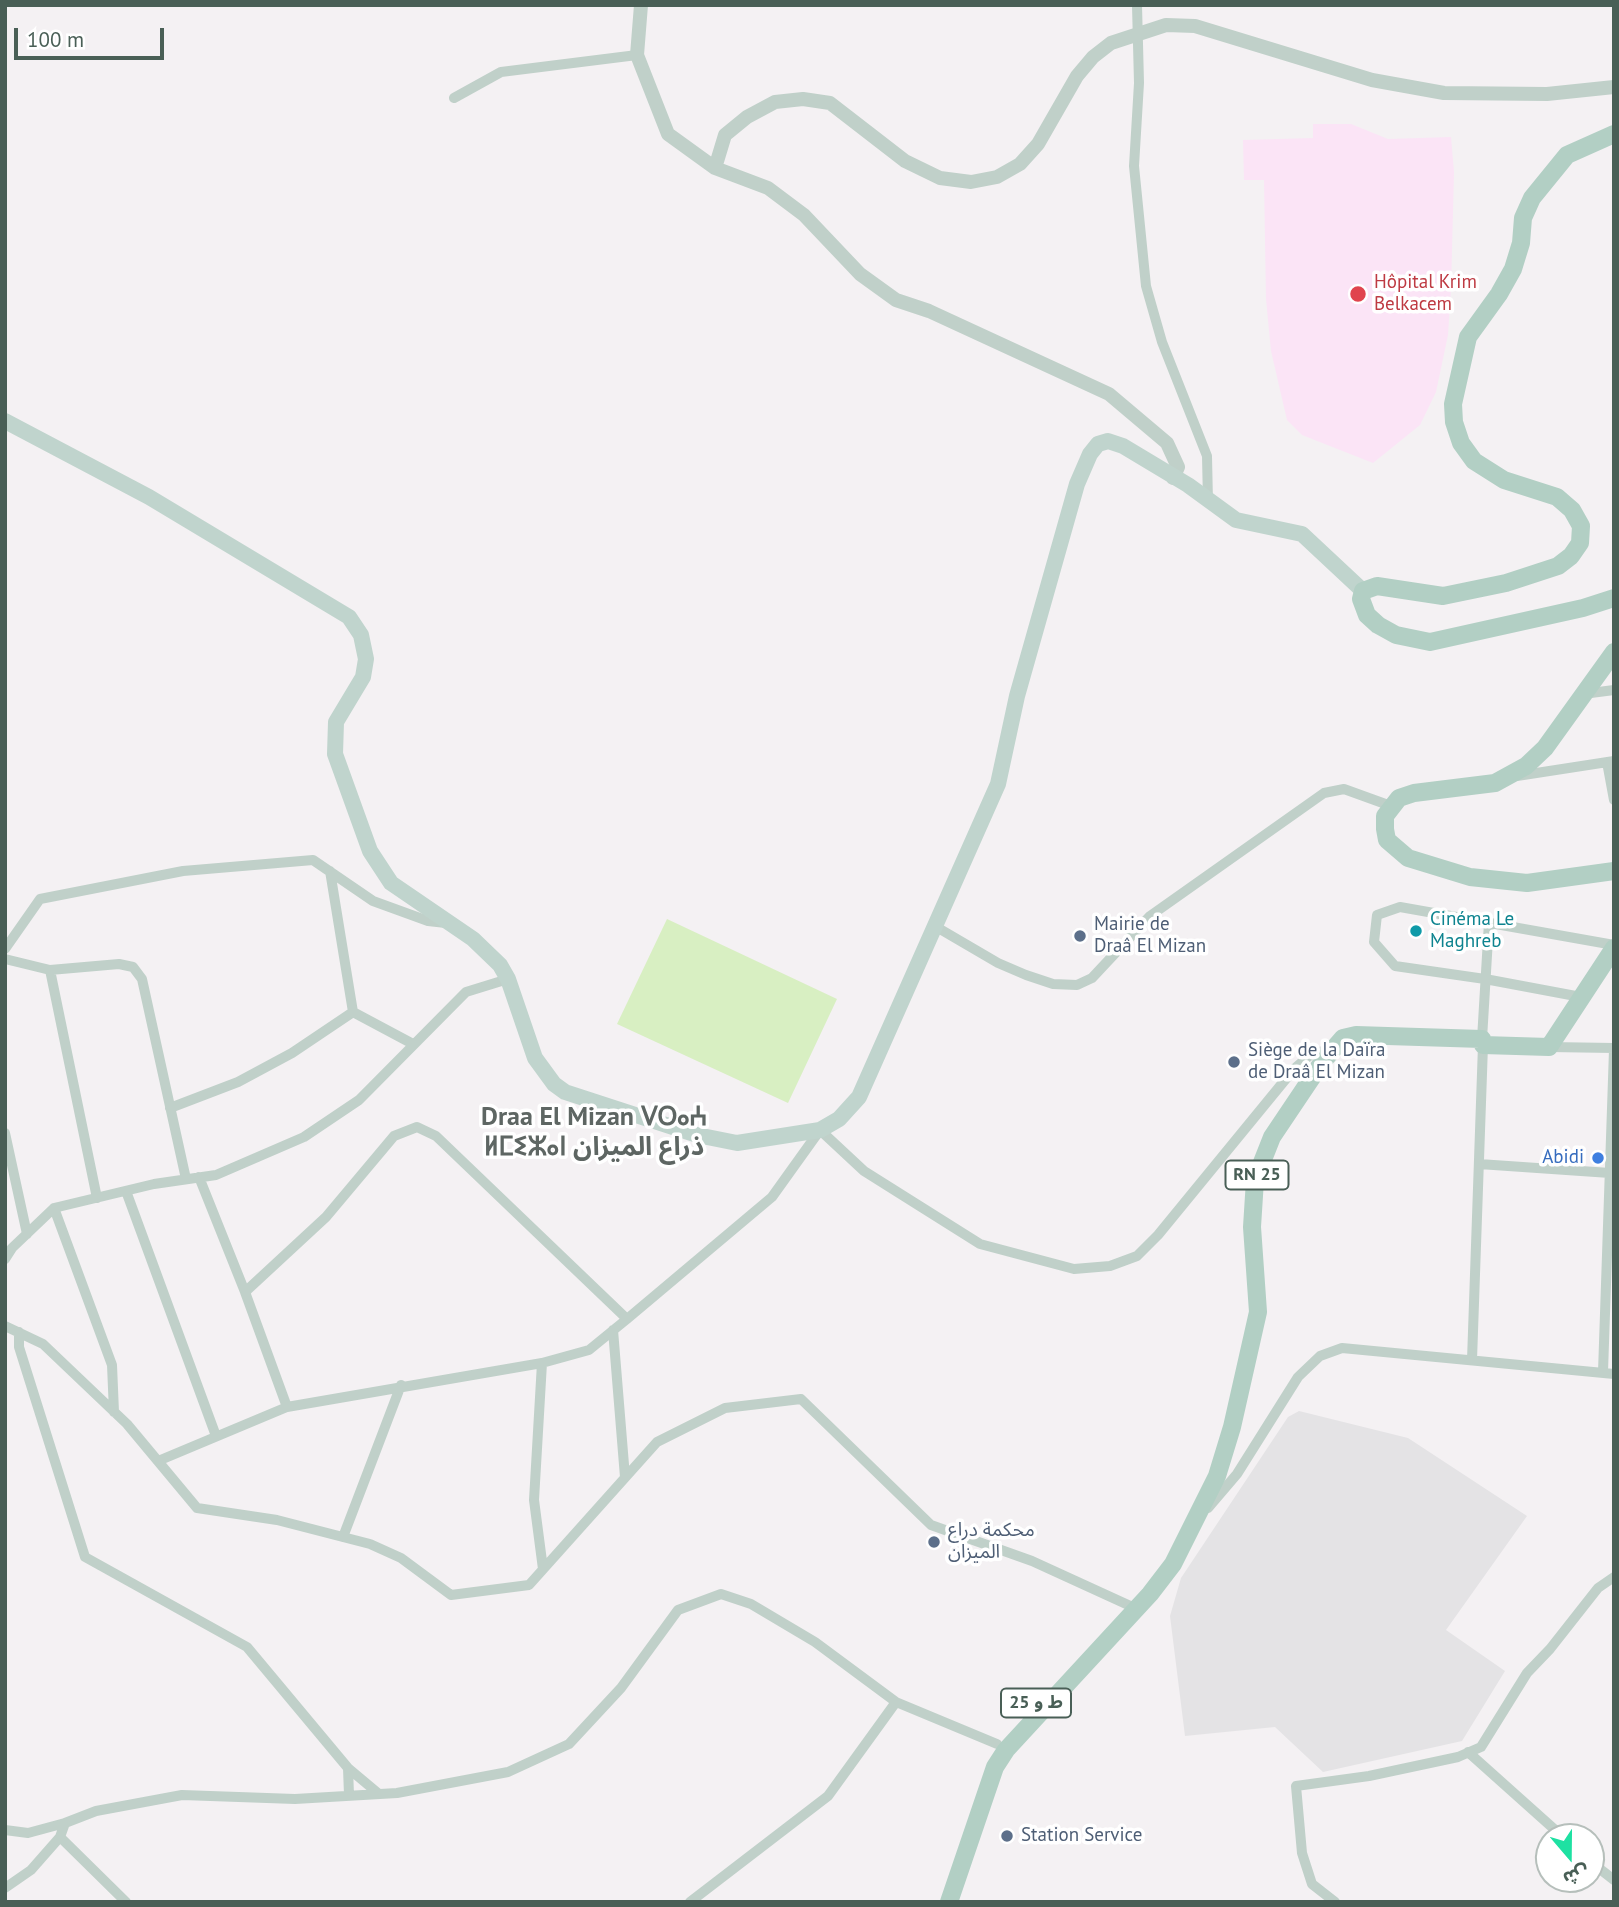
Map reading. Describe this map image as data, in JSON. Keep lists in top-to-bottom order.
{
  "streets": {
    "main road": ["RN 25", "ط و 25"]
  },
  "crossings": [
    ["RN 25", "ط و 25"]
  ],
  "districts": ["Draa El Mizan ⴸⵔⴰⵄ ⵍⵎⵉⵣⴰⵏ ذراع الميزان"],
  "places": [
    "Hôpital Krim Belkacem",
    "Cinéma Le Maghreb",
    "Mairie de Draâ El Mizan",
    "Siège de la Daïra de Draâ El Mizan",
    "Abidi",
    "محكمة دراع الميزان",
    "Station Service"
  ],
  "scale_bar": "100 m",
  "north": "bottom"
}
